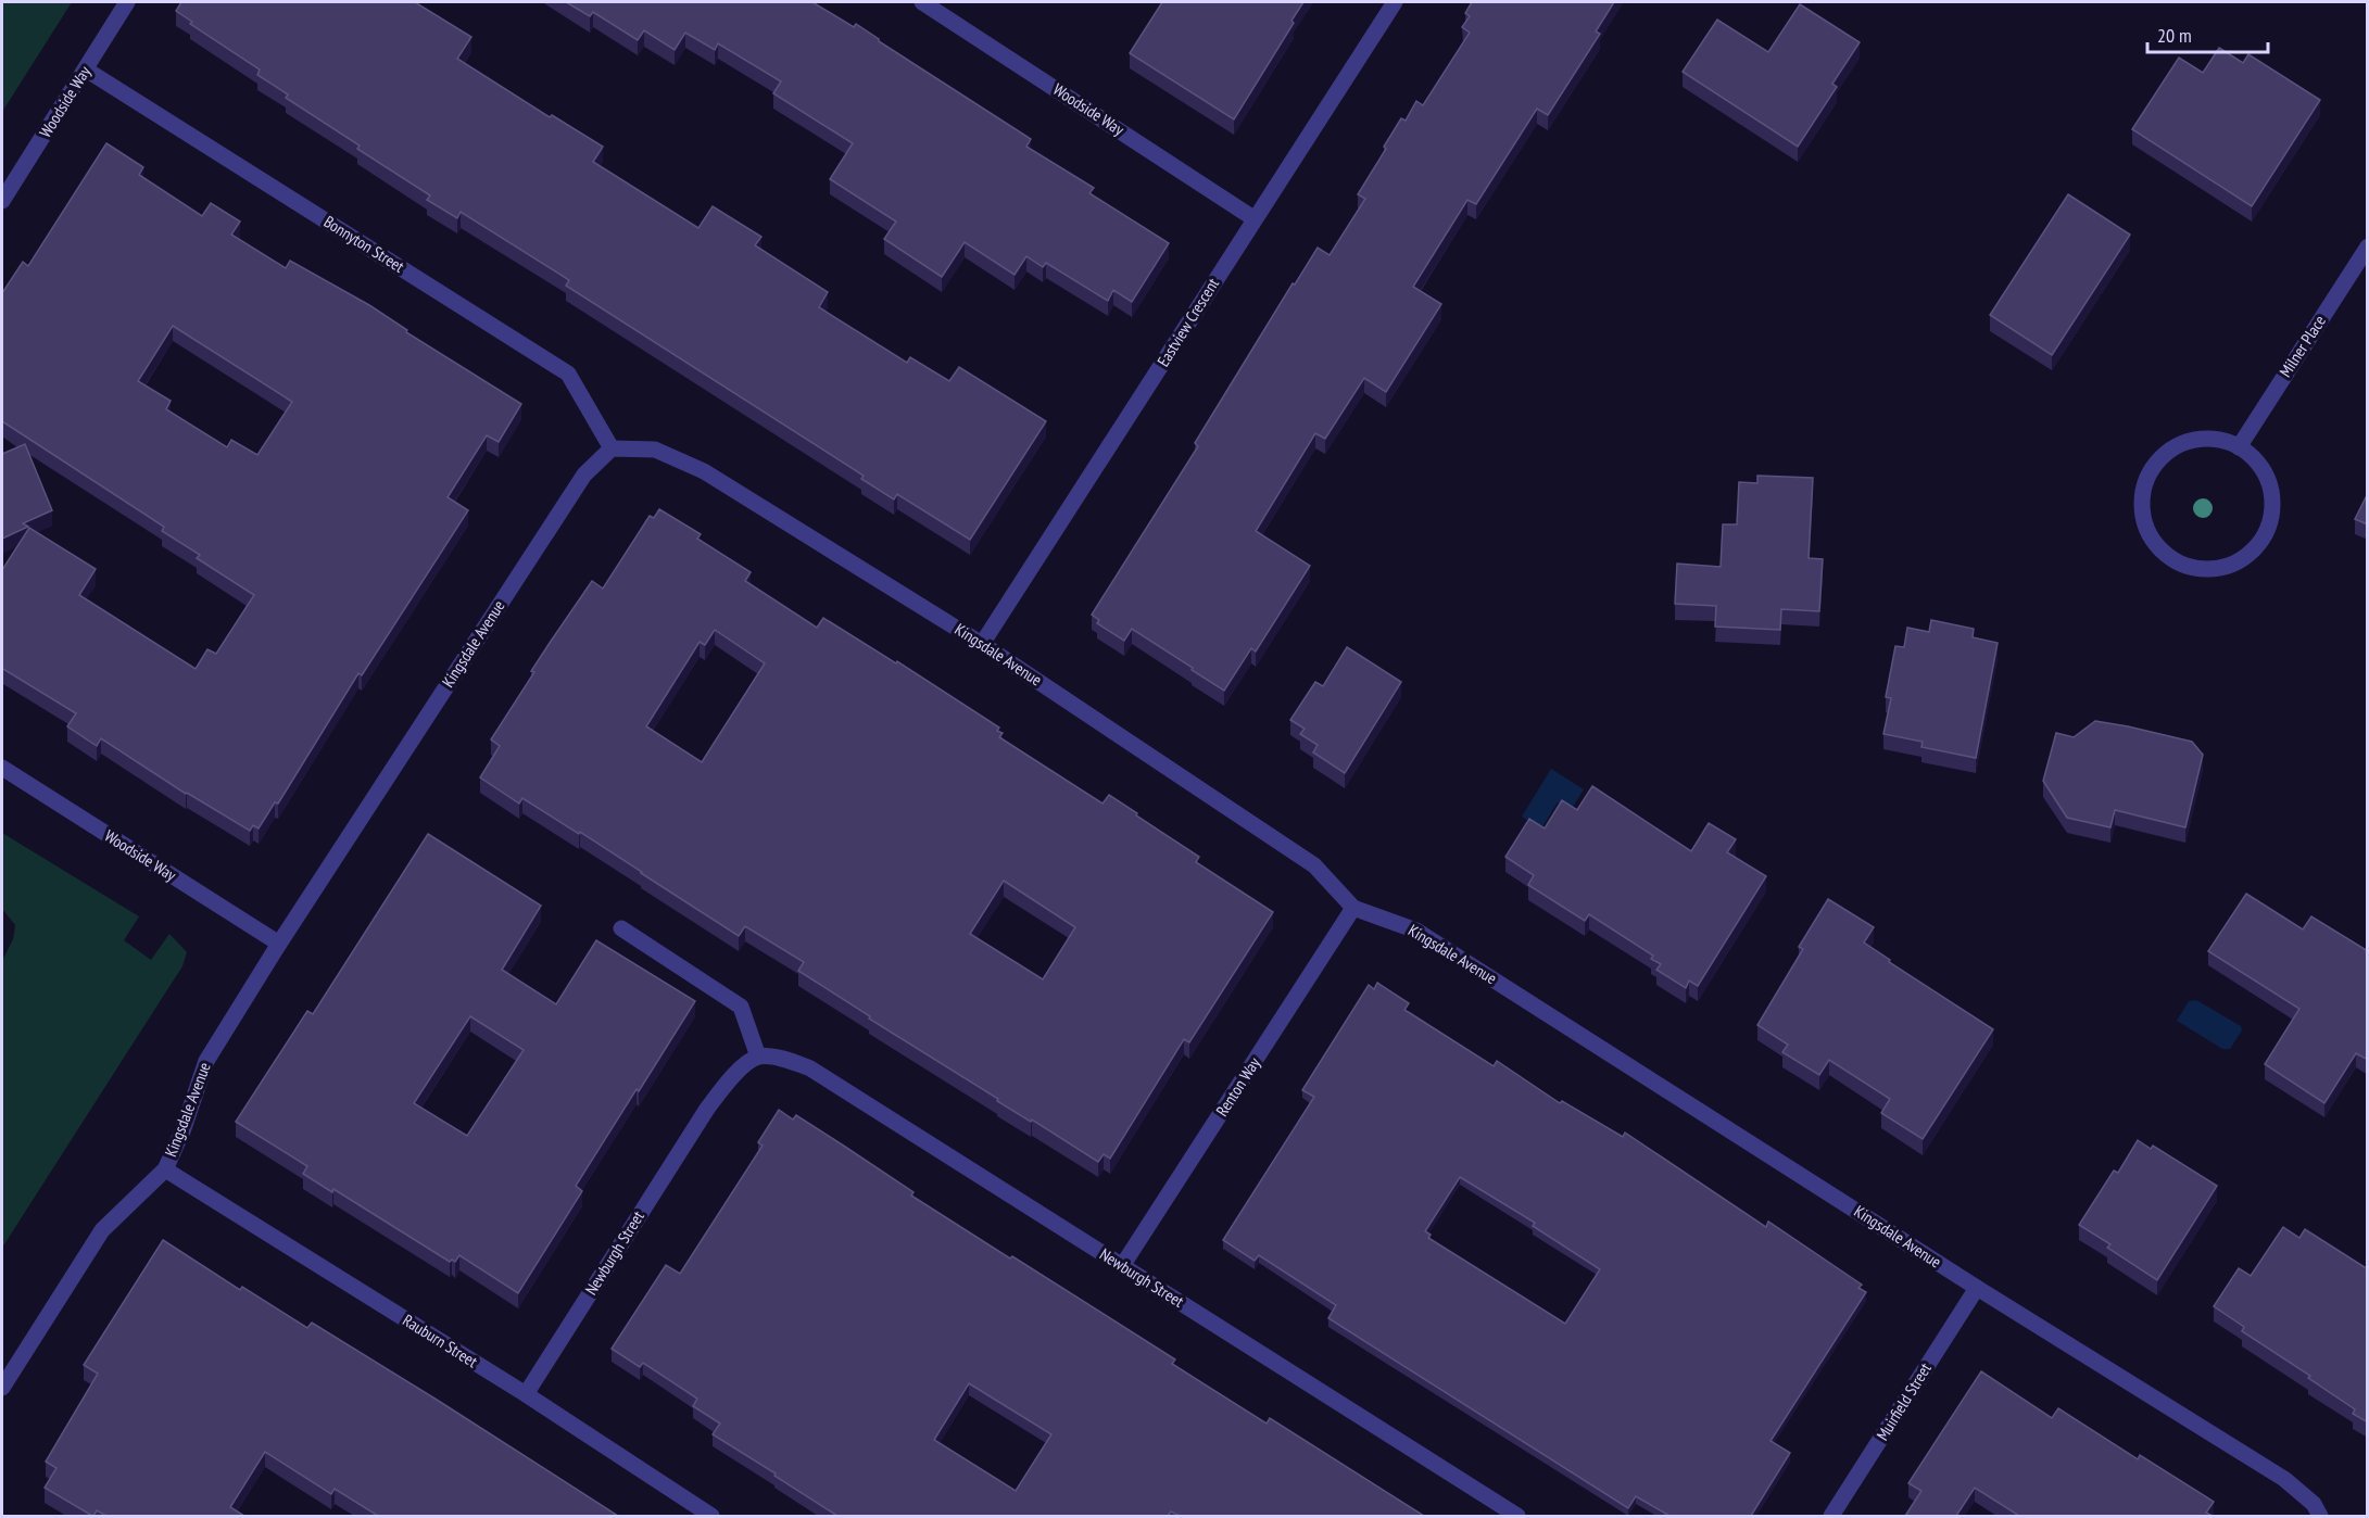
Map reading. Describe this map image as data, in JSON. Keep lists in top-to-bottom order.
{
  "streets": {
    "street": [
      "Woodside Way",
      "Bonnyton Street",
      "Eastview Crescent",
      "Milner Place",
      "Kingsdale Avenue",
      "Renton Way",
      "Newburgh Street",
      "Rauburn Street",
      "Muirfield Street"
    ]
  },
  "crossings": [
    ["Woodside Way", "Bonnyton Street"],
    ["Woodside Way", "Eastview Crescent"],
    ["Woodside Way", "Kingsdale Avenue"],
    ["Bonnyton Street", "Kingsdale Avenue"],
    ["Eastview Crescent", "Kingsdale Avenue"],
    ["Kingsdale Avenue", "Renton Way"],
    ["Kingsdale Avenue", "Rauburn Street"],
    ["Kingsdale Avenue", "Muirfield Street"],
    ["Renton Way", "Newburgh Street"],
    ["Newburgh Street", "Rauburn Street"]
  ],
  "scale_bar": "20 m"
}
